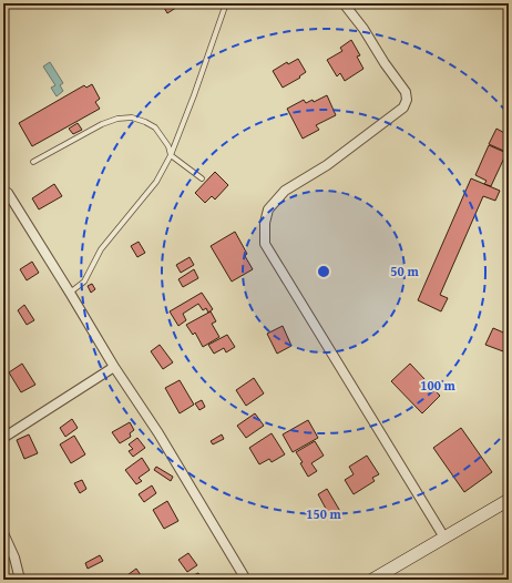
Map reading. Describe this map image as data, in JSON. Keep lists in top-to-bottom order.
{
  "rings": ["50 m", "100 m", "150 m"]
}
